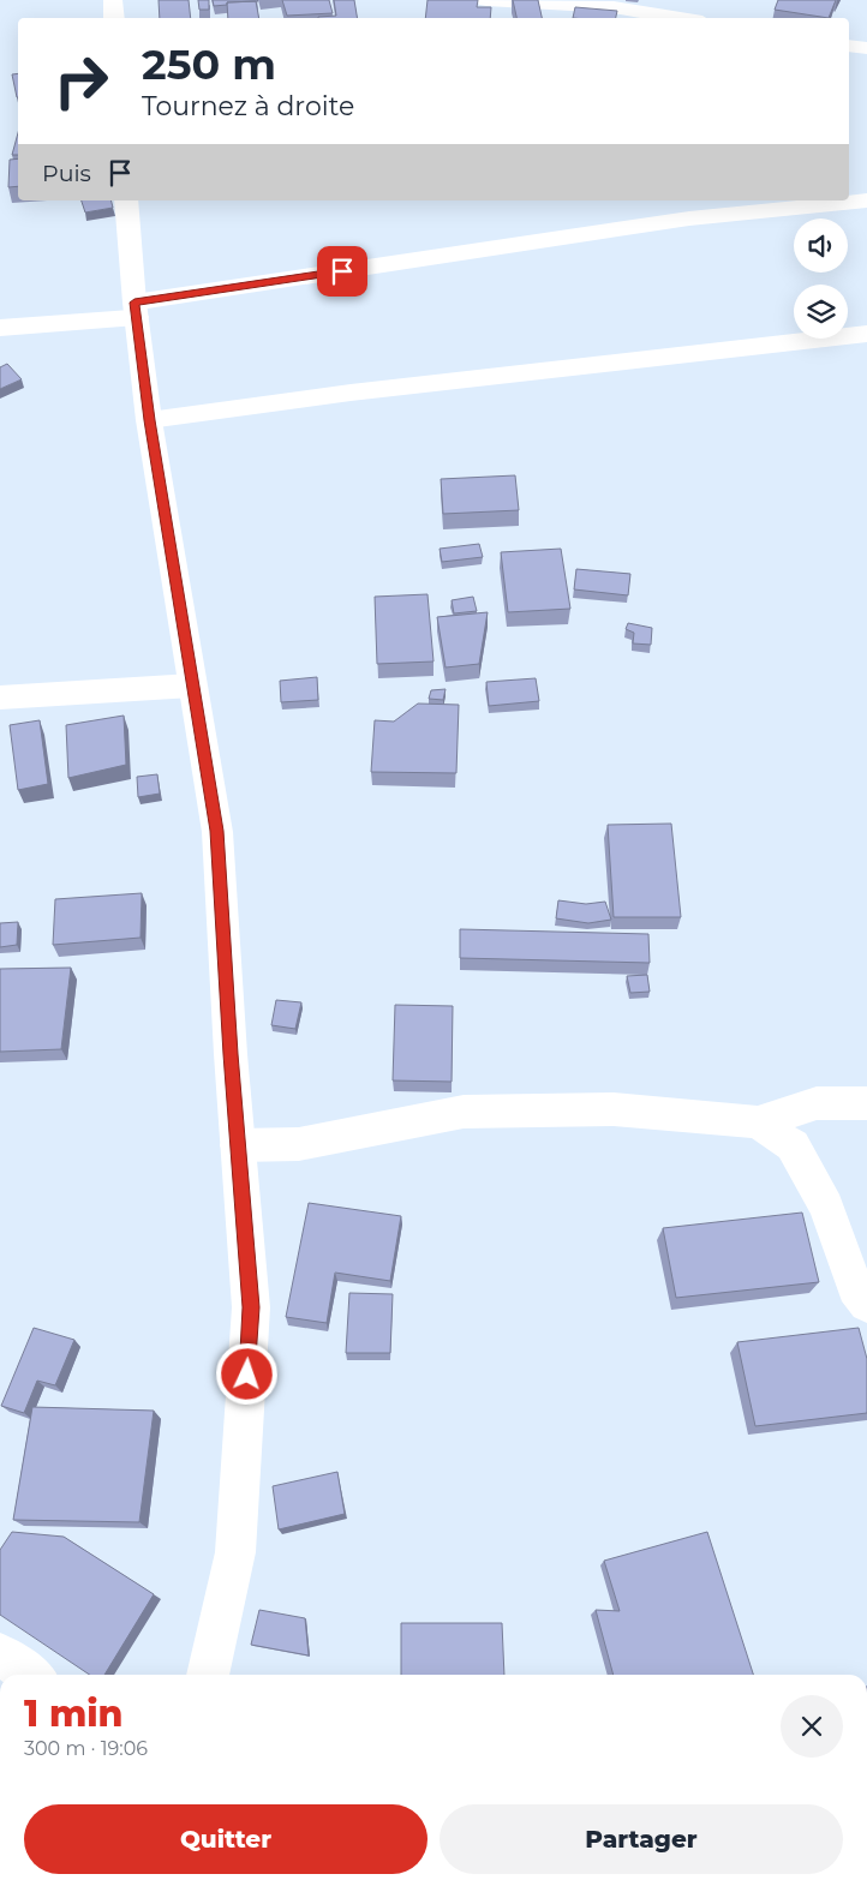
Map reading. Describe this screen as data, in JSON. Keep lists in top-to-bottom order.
{
  "page": {
    "turn": ["250 m", "Tournez à droite"],
    "then": "Puis",
    "heading": ["1 min", "300 m · 19:06"],
    "buttons": ["Quitter", "Partager"]
  }
}
